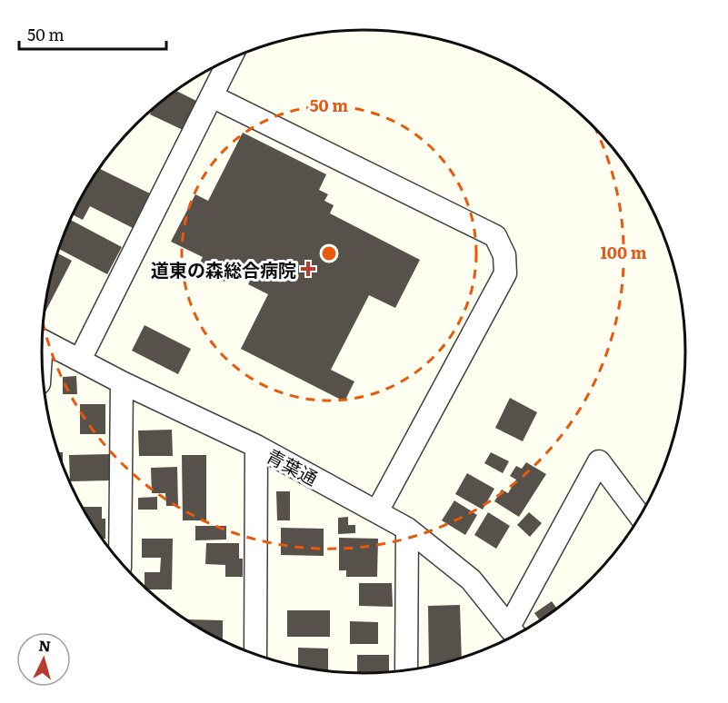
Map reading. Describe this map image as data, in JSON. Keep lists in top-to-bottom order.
{
  "streets": {
    "street": ["青葉通"]
  },
  "places": {
    "health": ["道東の森総合病院"]
  },
  "scale_bar": "50 m",
  "north": "top",
  "rings": ["50 m", "100 m"]
}
